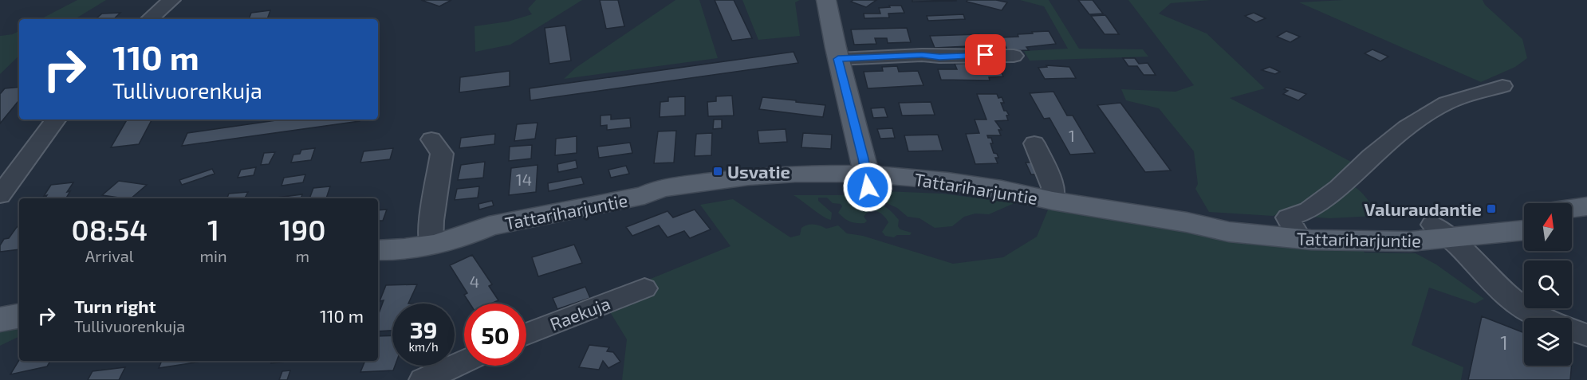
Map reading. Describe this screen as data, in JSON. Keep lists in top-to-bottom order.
{
  "streets": {
    "main road": ["Tattariharjuntie"],
    "street": ["Raekuja"]
  },
  "places": {
    "transit": ["Usvatie", "Valuraudantie"]
  },
  "house_numbers": [
    "1",
    "14",
    "4",
    "1"
  ],
  "north": "top",
  "page": {
    "turn": ["110 m", "Tullivuorenkuja"],
    "eta": [
      "08:54",
      "Arrival",
      "1",
      "min",
      "190",
      "m"
    ],
    "list": [
      {
        "name": "Turn right",
        "note": "Tullivuorenkuja",
        "value": "110 m"
      }
    ],
    "speed": "39 km/h",
    "limit": "50"
  }
}
